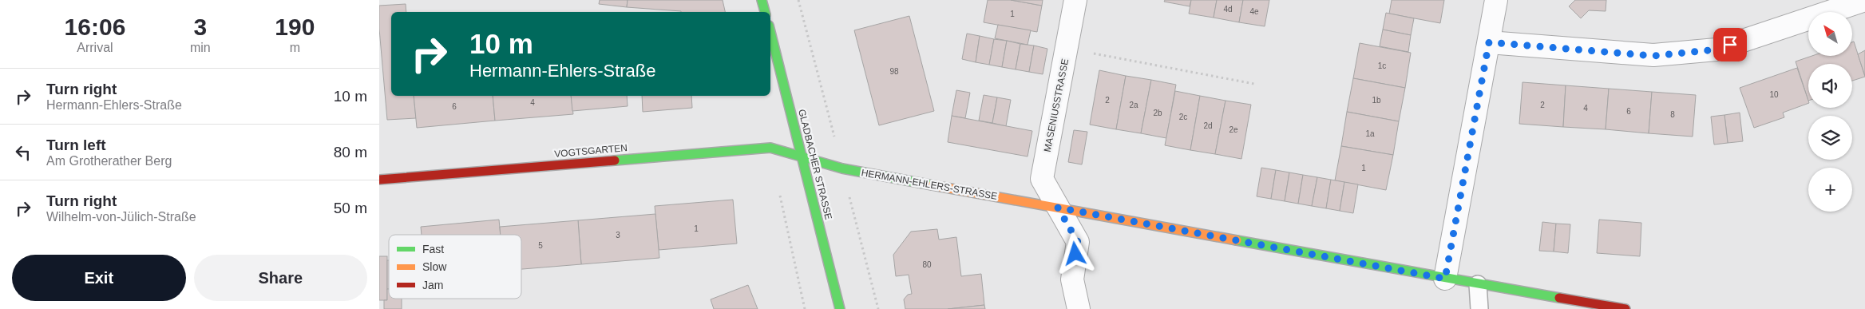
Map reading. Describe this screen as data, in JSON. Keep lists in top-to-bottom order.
{
  "streets": {
    "street": [
      "MASENIUSSTRASSE",
      "VOGTSGARTEN",
      "GLADBACHER STRASSE",
      "HERMANN-EHLERS-STRASSE"
    ]
  },
  "crossings": [
    ["MASENIUSSTRASSE", "HERMANN-EHLERS-STRASSE"],
    ["VOGTSGARTEN", "GLADBACHER STRASSE"],
    ["VOGTSGARTEN", "HERMANN-EHLERS-STRASSE"],
    ["GLADBACHER STRASSE", "HERMANN-EHLERS-STRASSE"]
  ],
  "house_numbers": [
    "4d",
    "4e",
    "1",
    "1c",
    "98",
    "10",
    "2",
    "1b",
    "4",
    "2a",
    "2",
    "6",
    "4",
    "6",
    "2b",
    "8",
    "2c",
    "2d",
    "2e",
    "1a",
    "1",
    "1",
    "3",
    "5",
    "80"
  ],
  "legend": ["Fast", "Slow", "Jam"],
  "north": "top left",
  "page": {
    "eta": [
      "16:06",
      "Arrival",
      "3",
      "min",
      "190",
      "m"
    ],
    "map_buttons": "+",
    "turn": ["10 m", "Hermann-Ehlers-Straße"],
    "list": [
      {
        "name": "Turn right",
        "note": "Hermann-Ehlers-Straße",
        "value": "10 m"
      },
      {
        "name": "Turn left",
        "note": "Am Grotherather Berg",
        "value": "80 m"
      },
      {
        "name": "Turn right",
        "note": "Wilhelm-von-Jülich-Straße",
        "value": "50 m"
      }
    ],
    "buttons": ["Exit", "Share"]
  }
}
